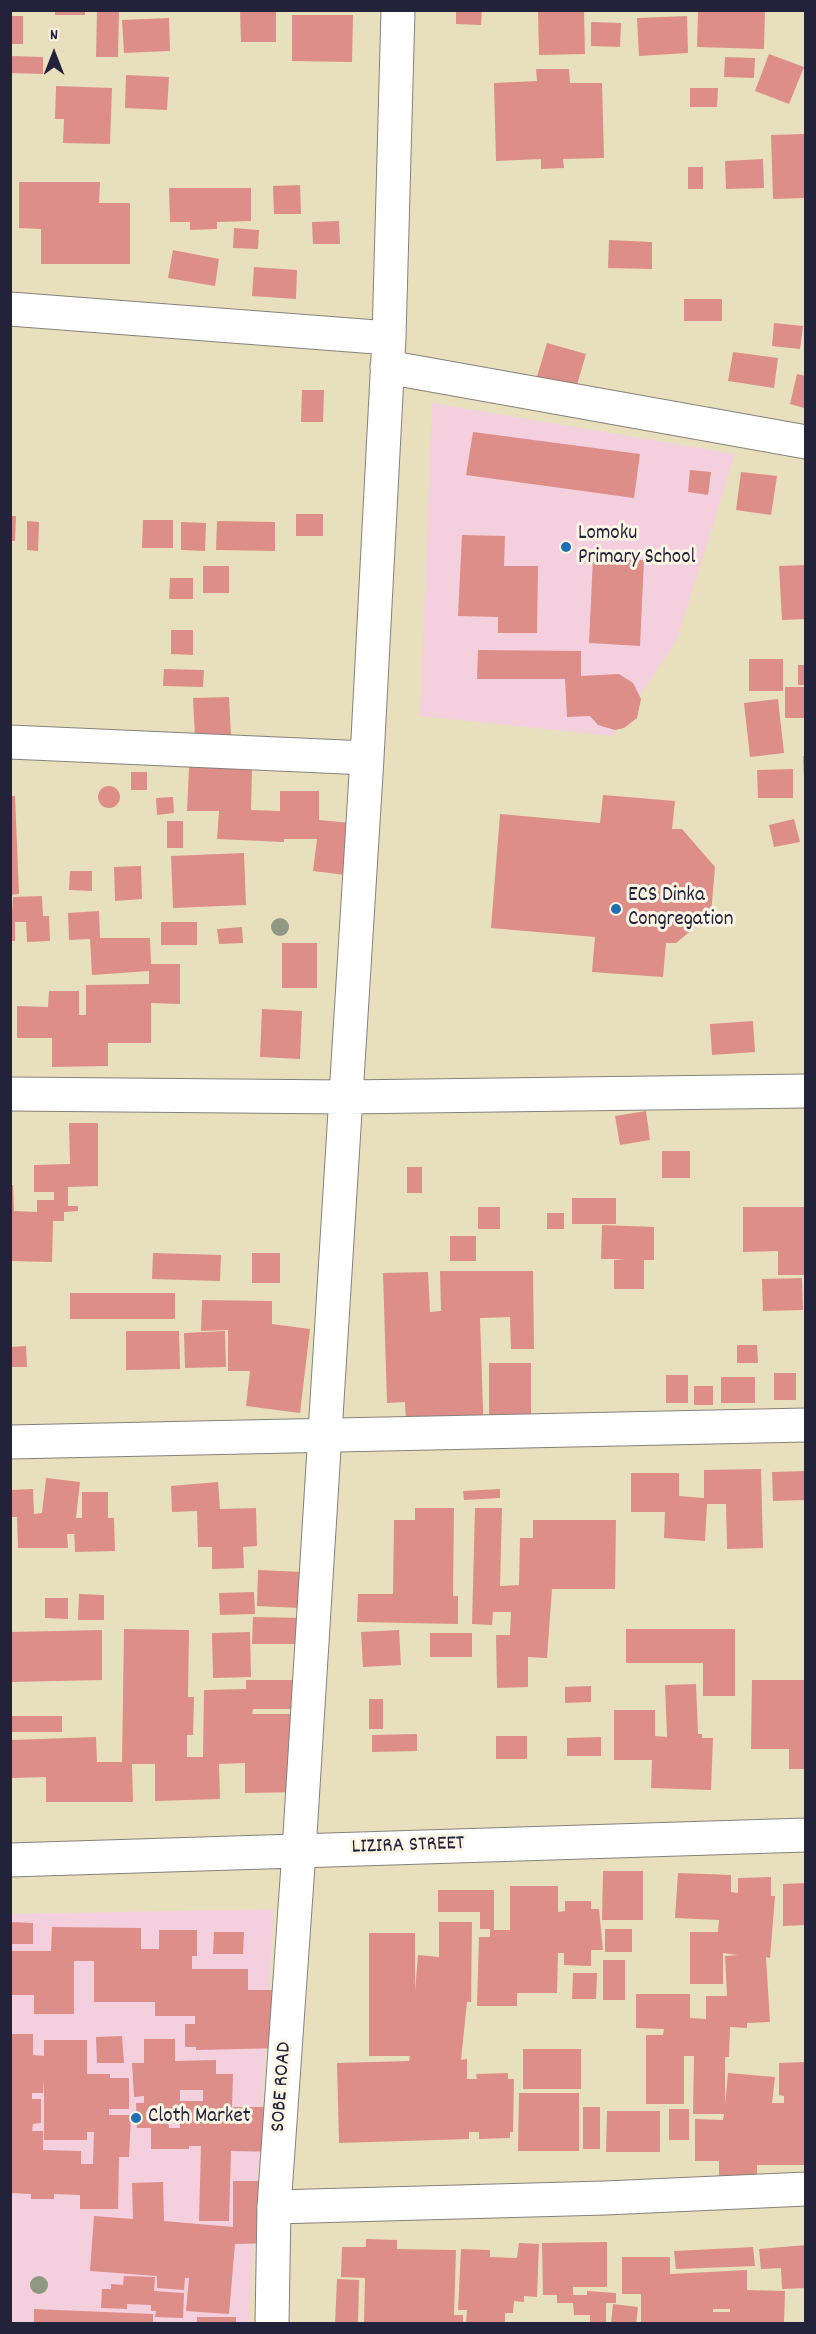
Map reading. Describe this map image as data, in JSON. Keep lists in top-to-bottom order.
{
  "streets": {
    "street": ["LIZIRA STREET", "SOBE ROAD"]
  },
  "crossings": [
    ["LIZIRA STREET", "SOBE ROAD"]
  ],
  "places": ["Lomoku Primary School", "ECS Dinka Congregation", "Cloth Market"],
  "north": "top"
}
